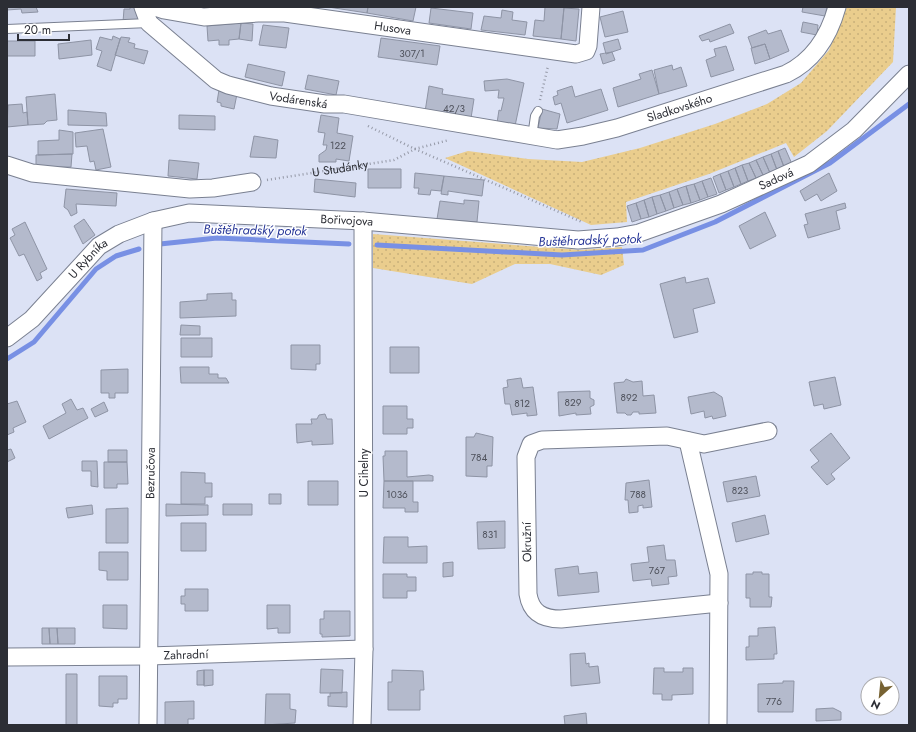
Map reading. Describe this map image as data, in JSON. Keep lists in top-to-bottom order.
{
  "streets": {
    "street": [
      "Husova",
      "Vodárenská",
      "Sladkovského",
      "Sadová",
      "Bořivojova",
      "U Rybníka",
      "Bezručova",
      "U Cihelny",
      "Okružní",
      "Zahradní"
    ],
    "path": ["U Studánky"]
  },
  "crossings": [
    ["Vodárenská", "Sladkovského"],
    ["Sadová", "Bořivojova"],
    ["Bořivojova", "U Rybníka"],
    ["Bořivojova", "U Cihelny"],
    ["U Rybníka", "Bezručova"],
    ["Bezručova", "Zahradní"],
    ["U Cihelny", "Zahradní"]
  ],
  "water": ["Buštěhradský potok"],
  "house_numbers": [
    "307/1",
    "42/3",
    "122",
    "892",
    "829",
    "812",
    "784",
    "823",
    "1036",
    "788",
    "831",
    "767",
    "776"
  ],
  "scale_bar": "20 m",
  "north": "bottom left"
}
